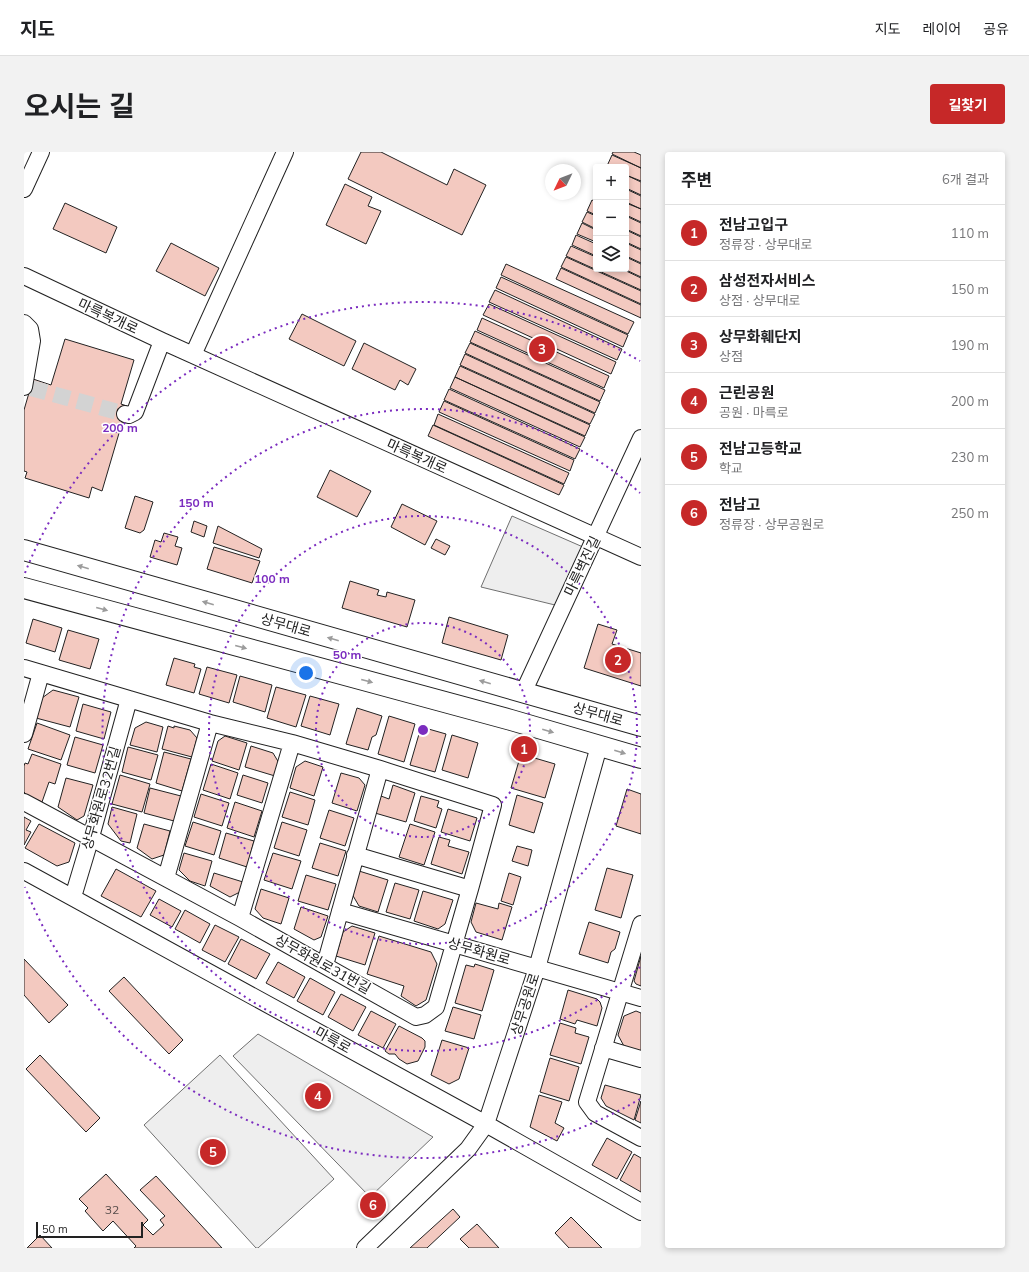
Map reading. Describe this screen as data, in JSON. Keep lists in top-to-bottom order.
{
  "streets": {
    "main road": ["상무대로", "상무공원로"],
    "street": [
      "마륵복개로",
      "마륵벽진길",
      "상무화원로32번길",
      "상무화원로",
      "상무화원로31번길",
      "마륵로"
    ]
  },
  "crossings": [
    ["마륵복개로", "마륵벽진길"],
    ["마륵벽진길", "상무대로"],
    ["상무대로", "상무공원로"],
    ["상무화원로32번길", "상무화원로31번길"],
    ["상무화원로32번길", "마륵로"],
    ["상무화원로", "상무화원로31번길"],
    ["상무화원로", "상무공원로"],
    ["상무공원로", "마륵로"]
  ],
  "house_numbers": ["32"],
  "scale_bar": "50 m",
  "north": "bottom left",
  "page": {
    "header": "지도",
    "nav": ["지도", "레이어", "공유"],
    "title": "오시는 길",
    "buttons": "길찾기",
    "heading": ["주변", "6개 결과"],
    "map_buttons": ["+", "−"],
    "list": [
      {
        "mark": "1",
        "name": "전남고입구",
        "note": "정류장 · 상무대로",
        "value": "110 m"
      },
      {
        "mark": "2",
        "name": "삼성전자서비스",
        "note": "상점 · 상무대로",
        "value": "150 m"
      },
      {
        "mark": "3",
        "name": "상무화훼단지",
        "note": "상점",
        "value": "190 m"
      },
      {
        "mark": "4",
        "name": "근린공원",
        "note": "공원 · 마륵로",
        "value": "200 m"
      },
      {
        "mark": "5",
        "name": "전남고등학교",
        "note": "학교",
        "value": "230 m"
      },
      {
        "mark": "6",
        "name": "전남고",
        "note": "정류장 · 상무공원로",
        "value": "250 m"
      }
    ],
    "pins": [
      "3",
      "2",
      "1",
      "4",
      "5",
      "6"
    ],
    "scale": "50 m"
  },
  "rings": [
    "200 m",
    "150 m",
    "100 m",
    "50 m"
  ]
}
